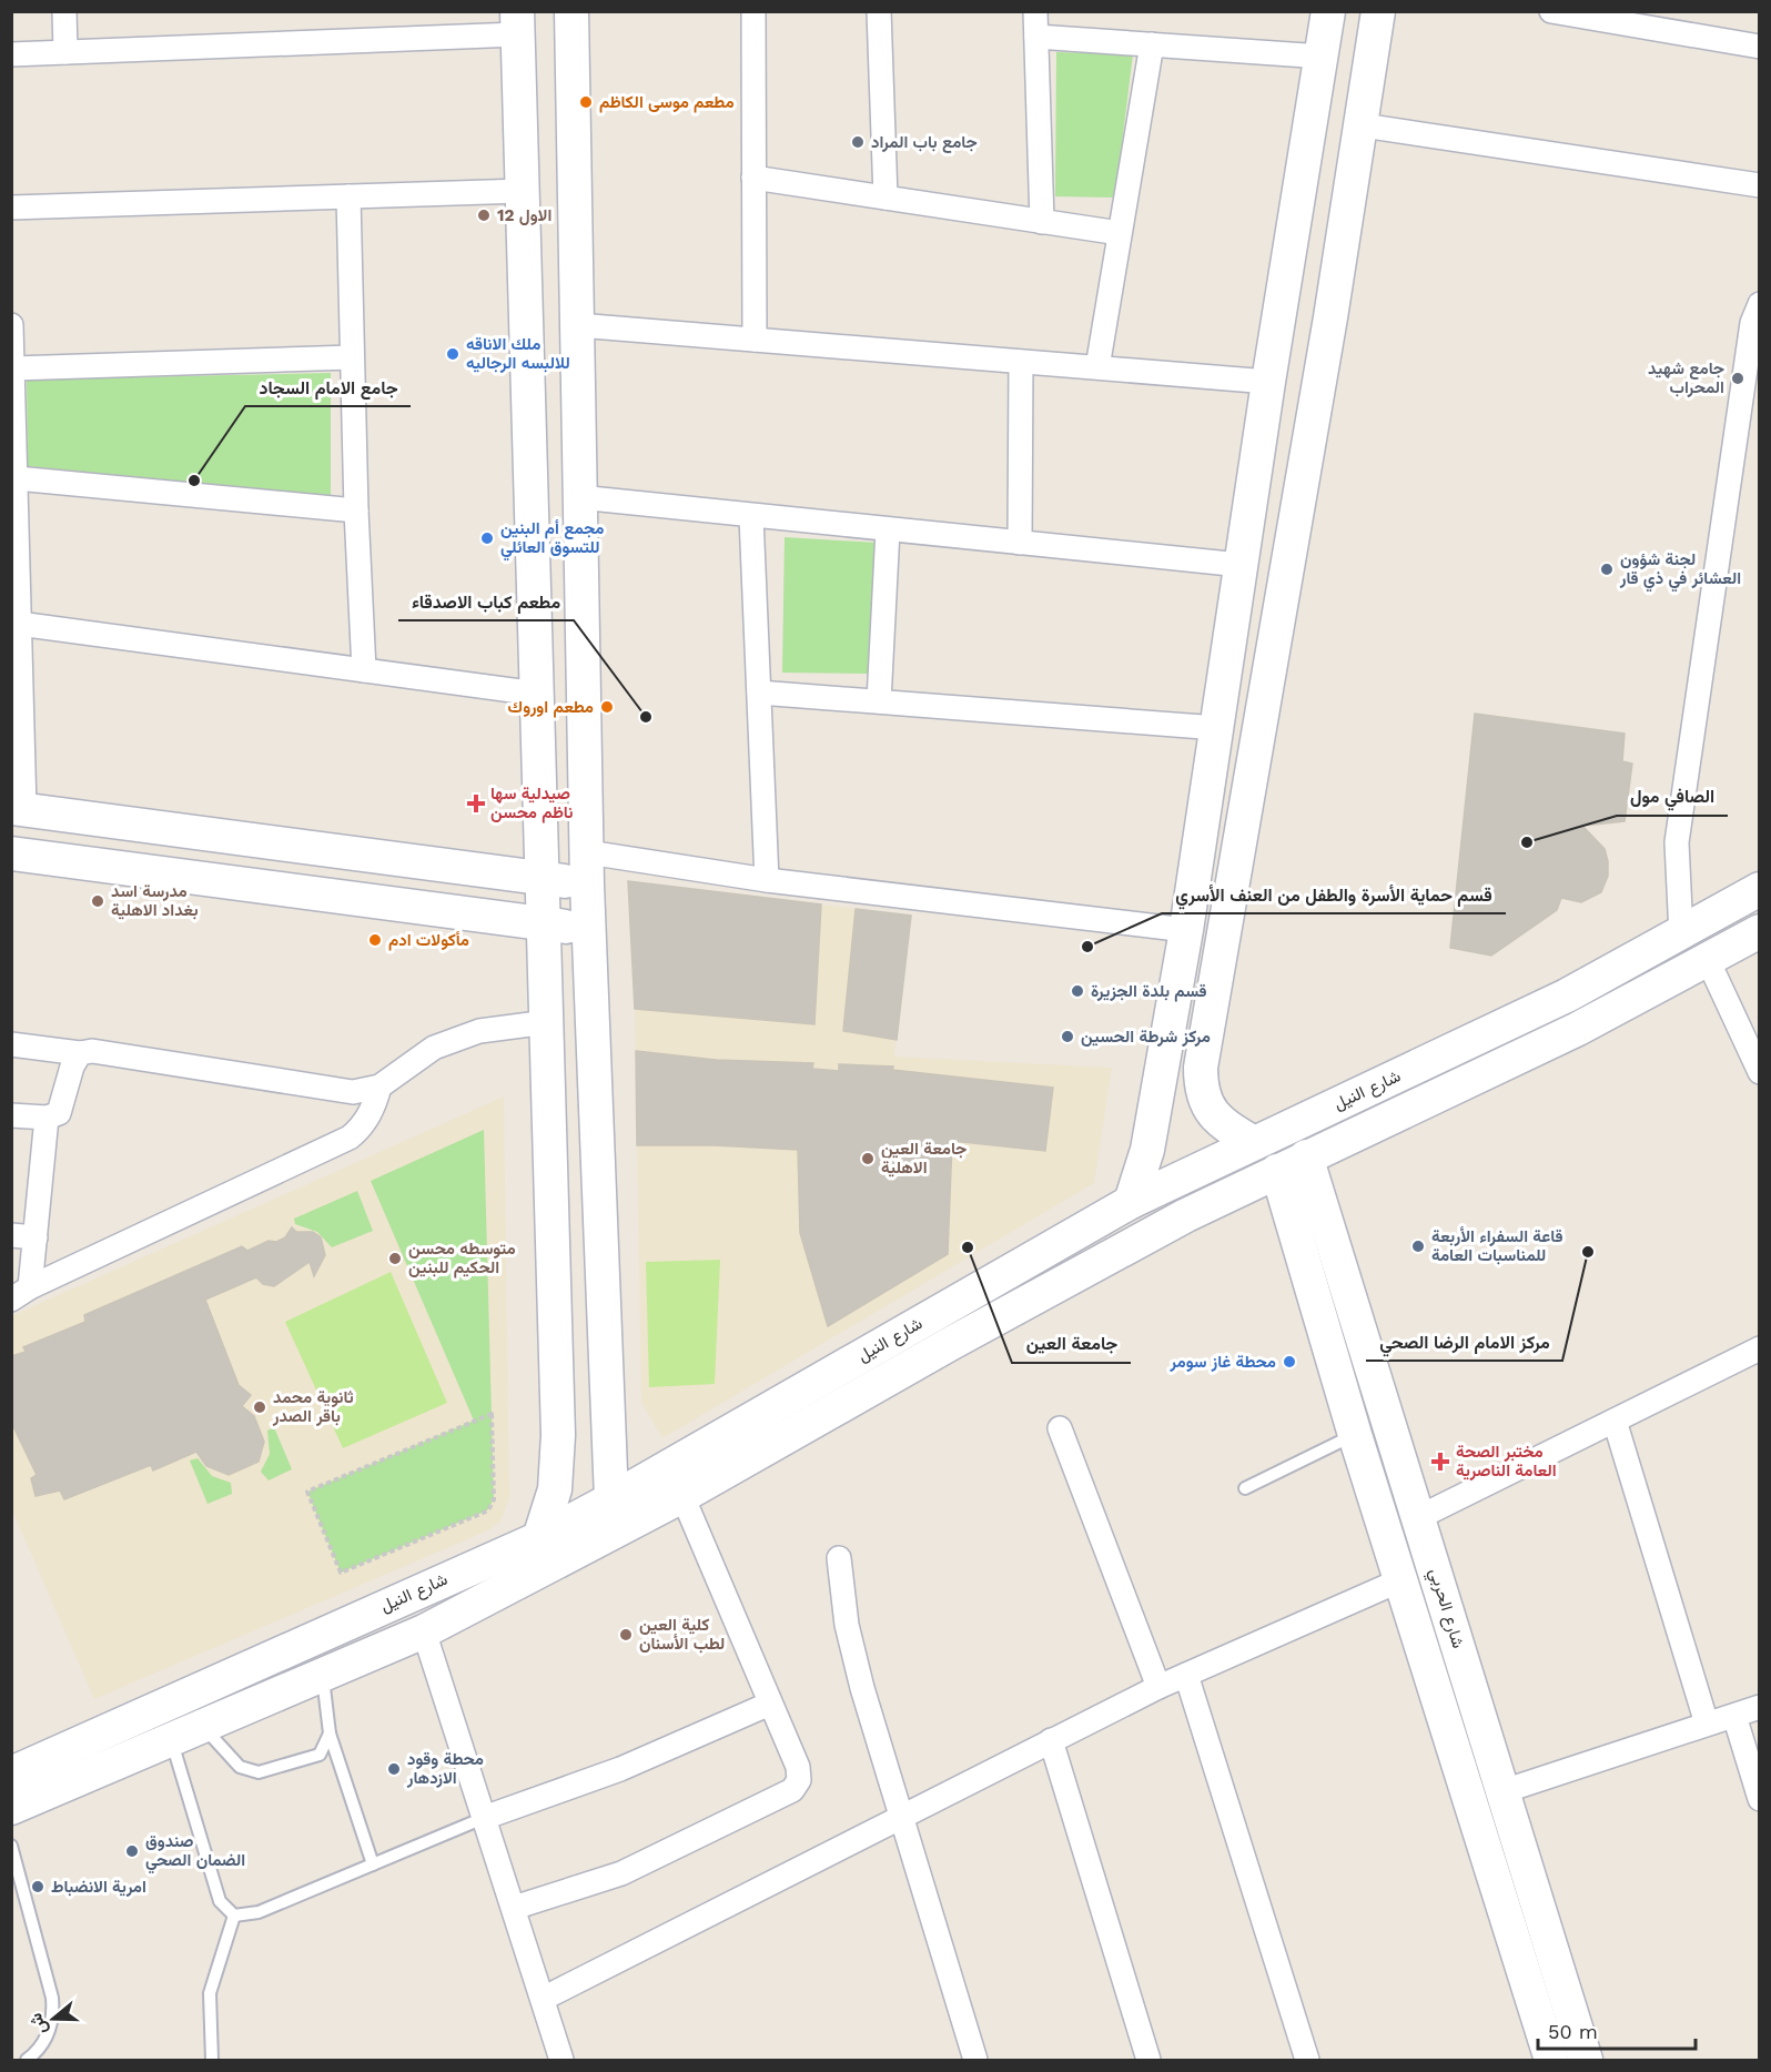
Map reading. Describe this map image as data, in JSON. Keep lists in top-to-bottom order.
{
  "streets": {
    "main road": ["شارع النيل", "شارع الحربي"]
  },
  "places": {
    "other": [
      "مطعم موسى الكاظم",
      "جامع باب المراد",
      "الاول 12",
      "ملك الاناقه للالبسه الرجاليه",
      "جامع شهيد المحراب",
      "جامع الامام السجاد",
      "مجمع أم البنين للتسوق العائلي",
      "لجنة شؤون العشائر في ذي قار",
      "مطعم اوروك",
      "مطعم كباب الاصدقاء",
      "الصافي مول",
      "مدرسة اسد بغداد الاهلية",
      "مأكولات ادم",
      "قسم حماية الأسرة والطفل من العنف الأسري",
      "قسم بلدة الجزيرة",
      "مركز شرطة الحسين",
      "جامعة العين الاهلية",
      "قاعة السفراء الأربعة للمناسبات العامة",
      "جامعة العين",
      "مركز الامام الرضا الصحي",
      "متوسطه محسن الحكيم للبنين",
      "محطة غاز سومر",
      "ثانوية محمد باقر الصدر",
      "كلية العين لطب الأسنان",
      "محطة وقود الازدهار",
      "صندوق الضمان الصحي",
      "امرية الانضباط"
    ],
    "health": ["صيدلية سها ناظم محسن", "مختبر الصحة العامة الناصرية"]
  },
  "scale_bar": "50 m",
  "north": "left"
}
